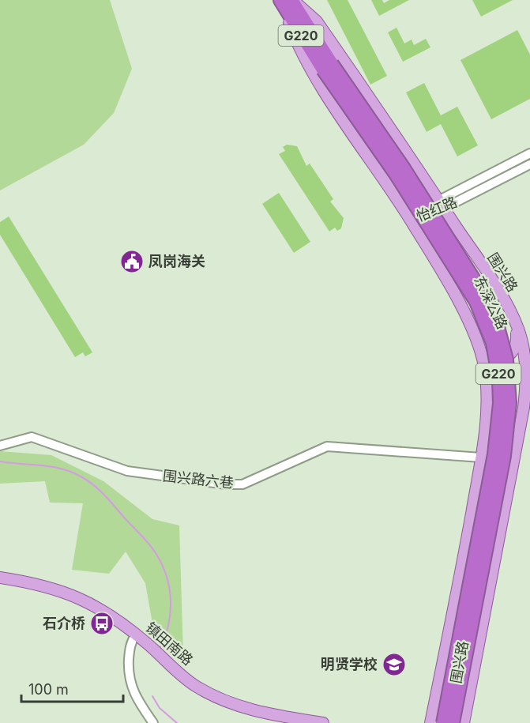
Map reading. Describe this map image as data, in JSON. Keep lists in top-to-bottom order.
{
  "streets": {
    "highway": ["G220", "东深公路"],
    "main road": ["围兴路", "镇田南路"],
    "street": ["怡红路", "围兴路六巷"]
  },
  "crossings": [
    ["怡红路", "围兴路"],
    ["围兴路", "东深公路"],
    ["围兴路", "围兴路六巷"]
  ],
  "places": {
    "public building": ["凤岗海关"],
    "bus stop": ["石介桥"],
    "school or university": ["明贤学校"]
  },
  "scale_bar": "100 m"
}
